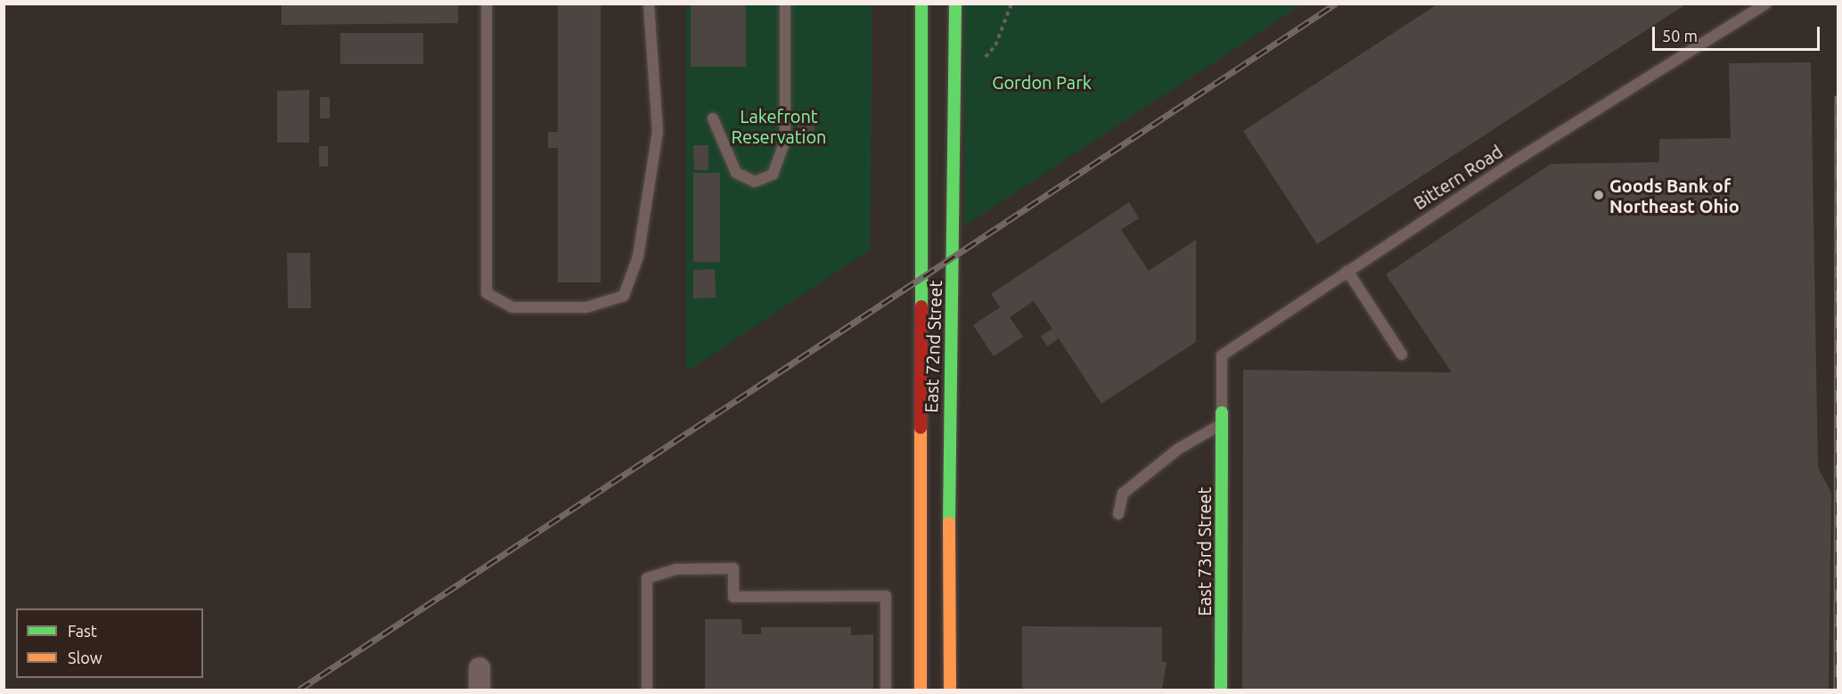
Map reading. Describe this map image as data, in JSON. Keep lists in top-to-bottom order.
{
  "streets": {
    "main road": ["East 72nd Street", "East 73rd Street"],
    "lane": ["Bittern Road"]
  },
  "crossings": [
    ["Bittern Road", "East 73rd Street"]
  ],
  "parks": ["Gordon Park", "Lakefront Reservation"],
  "places": ["Goods Bank of Northeast Ohio"],
  "legend": ["Fast", "Slow"],
  "scale_bar": "50 m"
}
